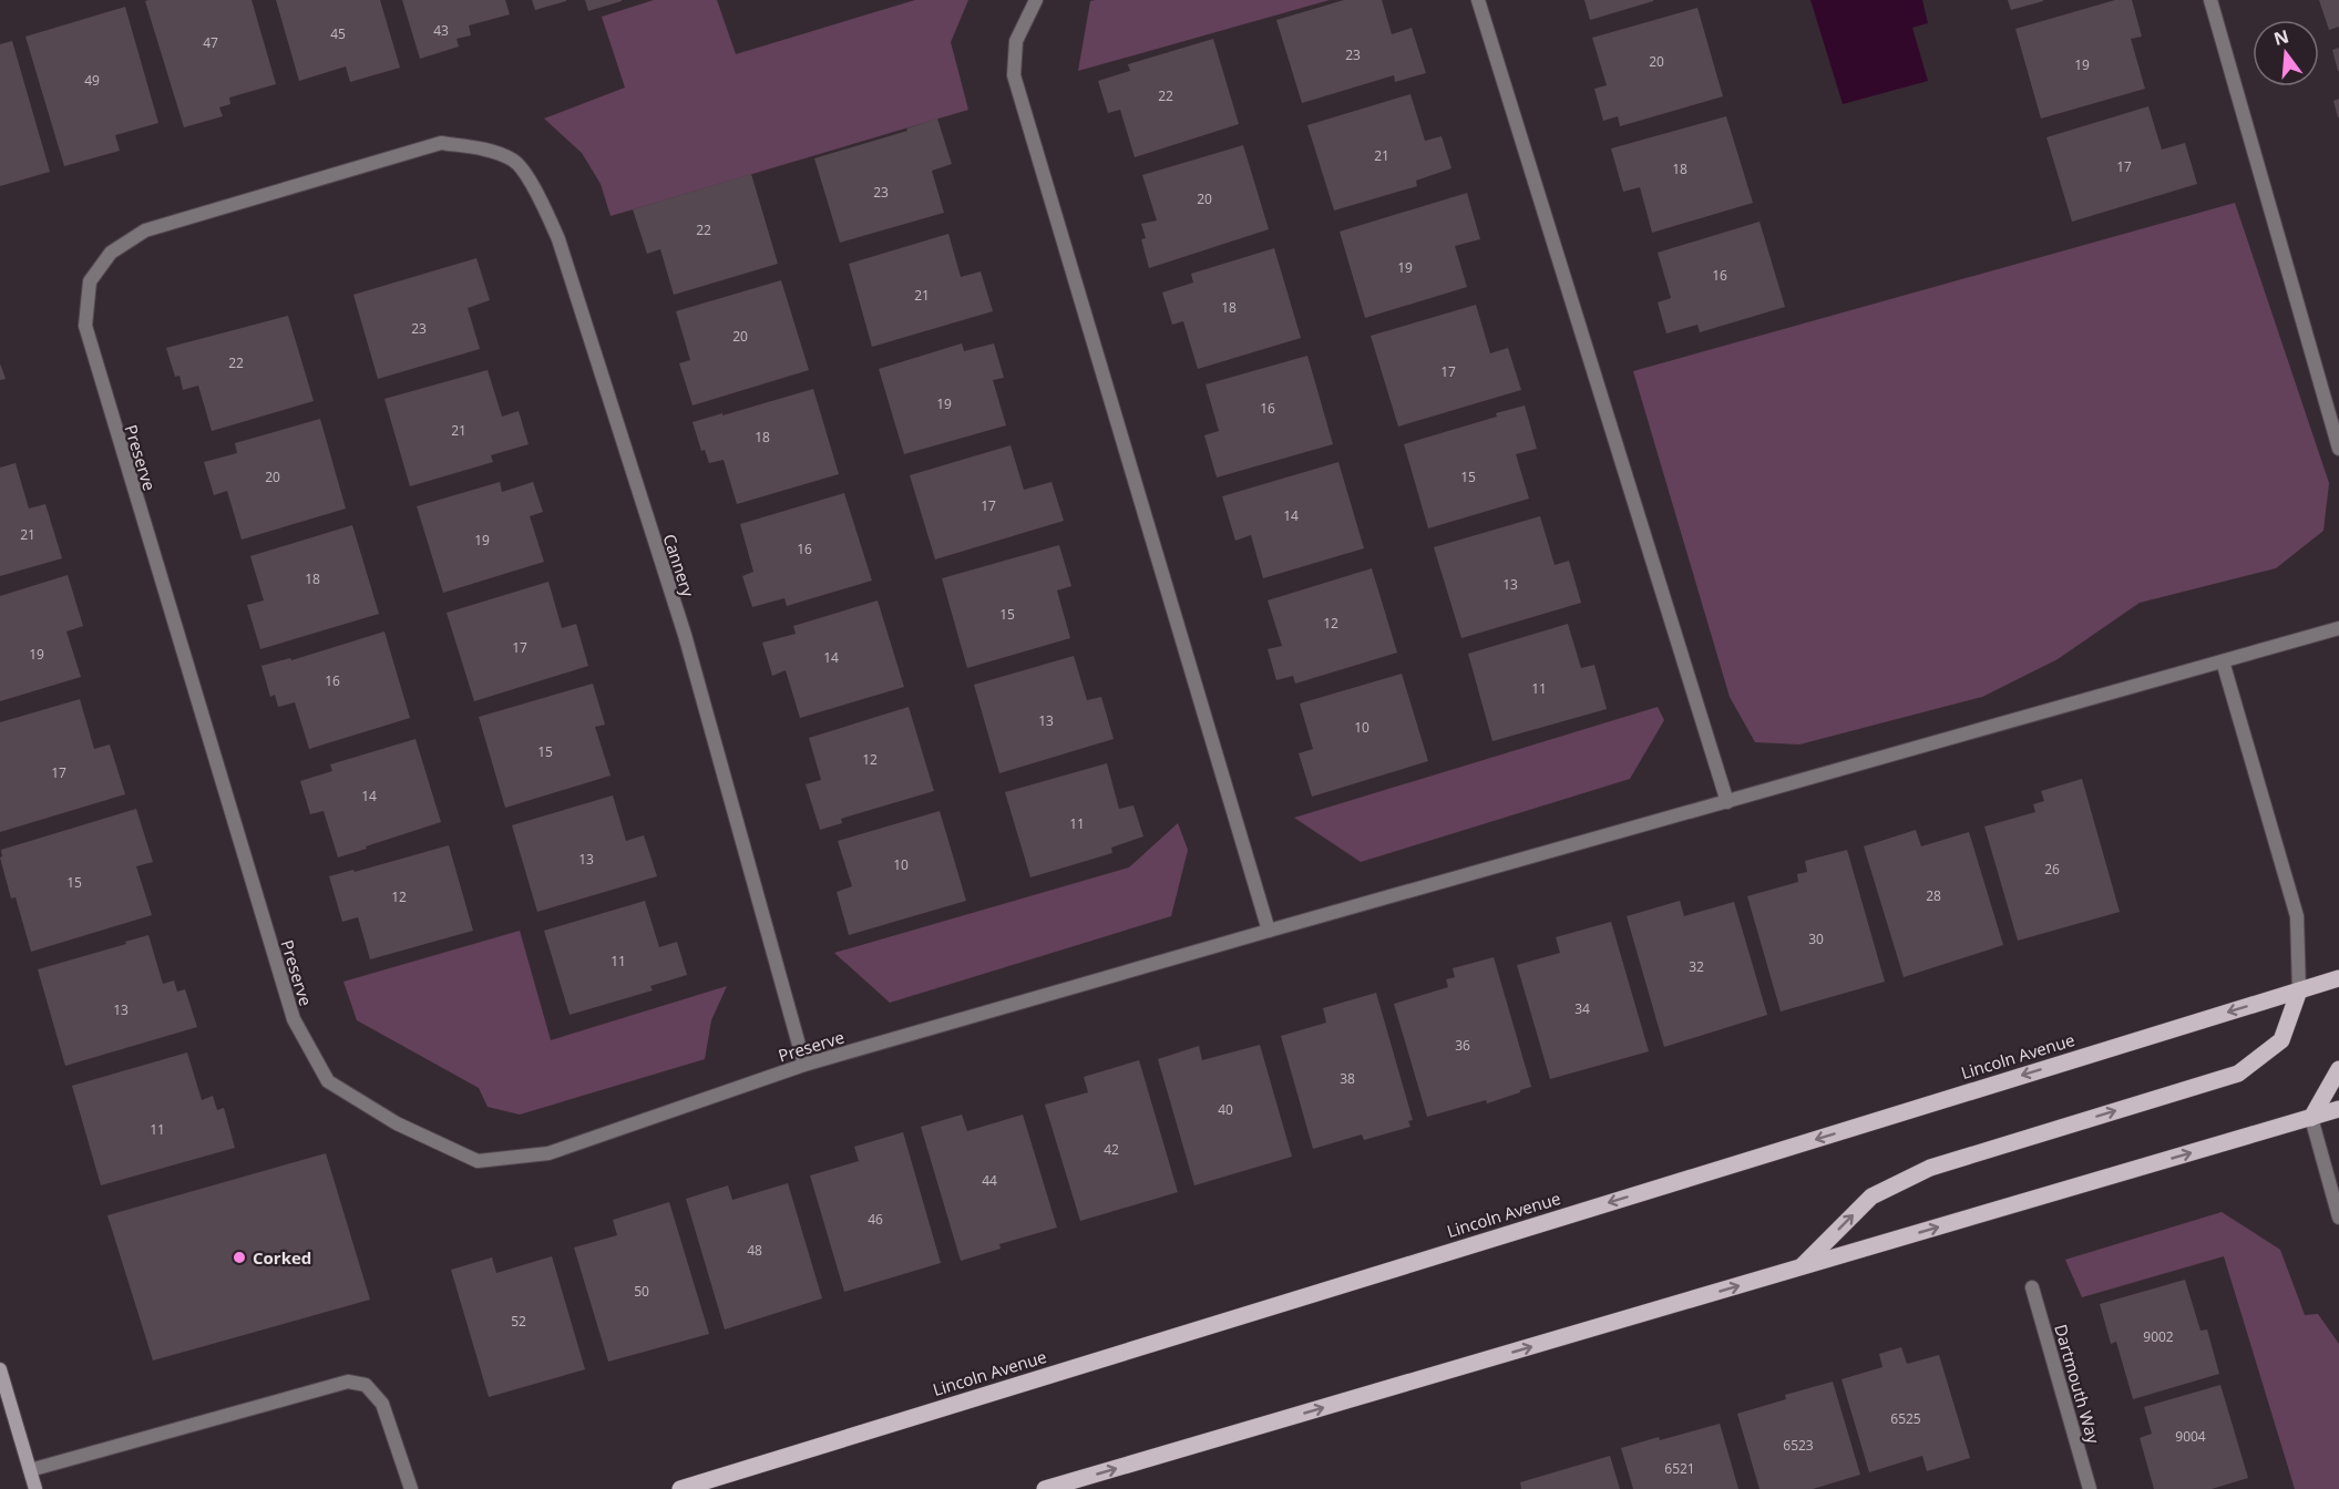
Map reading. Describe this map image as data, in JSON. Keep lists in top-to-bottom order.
{
  "streets": {
    "main road": ["Lincoln Avenue"],
    "street": ["Preserve", "Cannery", "Dartmouth Way"]
  },
  "crossings": [
    ["Preserve", "Cannery"]
  ],
  "places": ["Corked"],
  "house_numbers": [
    "43",
    "45",
    "47",
    "23",
    "20",
    "19",
    "49",
    "22",
    "21",
    "17",
    "18",
    "23",
    "20",
    "22",
    "19",
    "16",
    "21",
    "18",
    "23",
    "20",
    "22",
    "17",
    "19",
    "16",
    "21",
    "18",
    "20",
    "15",
    "17",
    "14",
    "21",
    "19",
    "16",
    "18",
    "13",
    "15",
    "12",
    "17",
    "19",
    "14",
    "16",
    "11",
    "13",
    "10",
    "15",
    "12",
    "17",
    "14",
    "11",
    "13",
    "10",
    "26",
    "15",
    "28",
    "12",
    "30",
    "11",
    "32",
    "34",
    "13",
    "36",
    "38",
    "40",
    "11",
    "42",
    "44",
    "46",
    "48",
    "50",
    "52",
    "9002",
    "6525",
    "9004",
    "6523",
    "6521"
  ],
  "north": "top"
}
